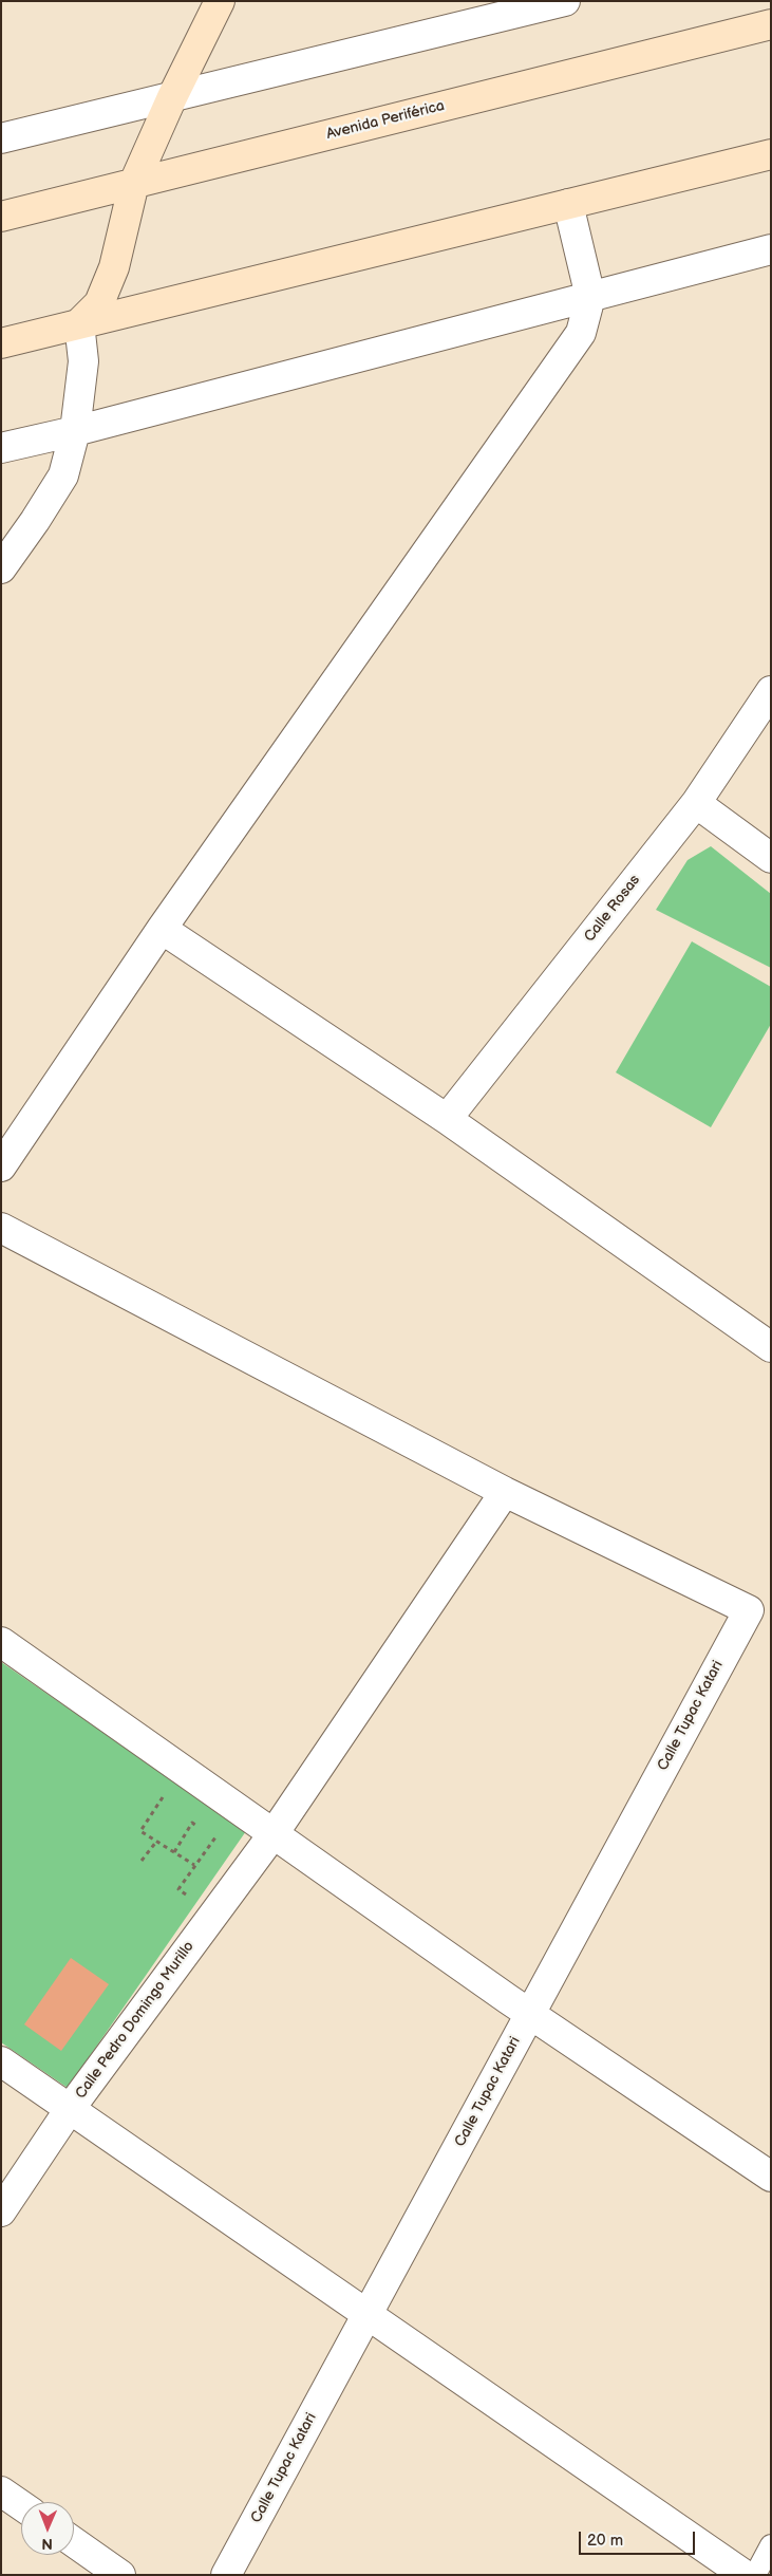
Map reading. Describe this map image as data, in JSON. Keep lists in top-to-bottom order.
{
  "streets": {
    "street": [
      "Avenida Periférica",
      "Calle Rosas",
      "Calle Tupac Katari",
      "Calle Pedro Domingo Murillo"
    ]
  },
  "crossings": [
    ["Calle Tupac Katari", "Calle Pedro Domingo Murillo"]
  ],
  "scale_bar": "20 m",
  "north": "bottom"
}
